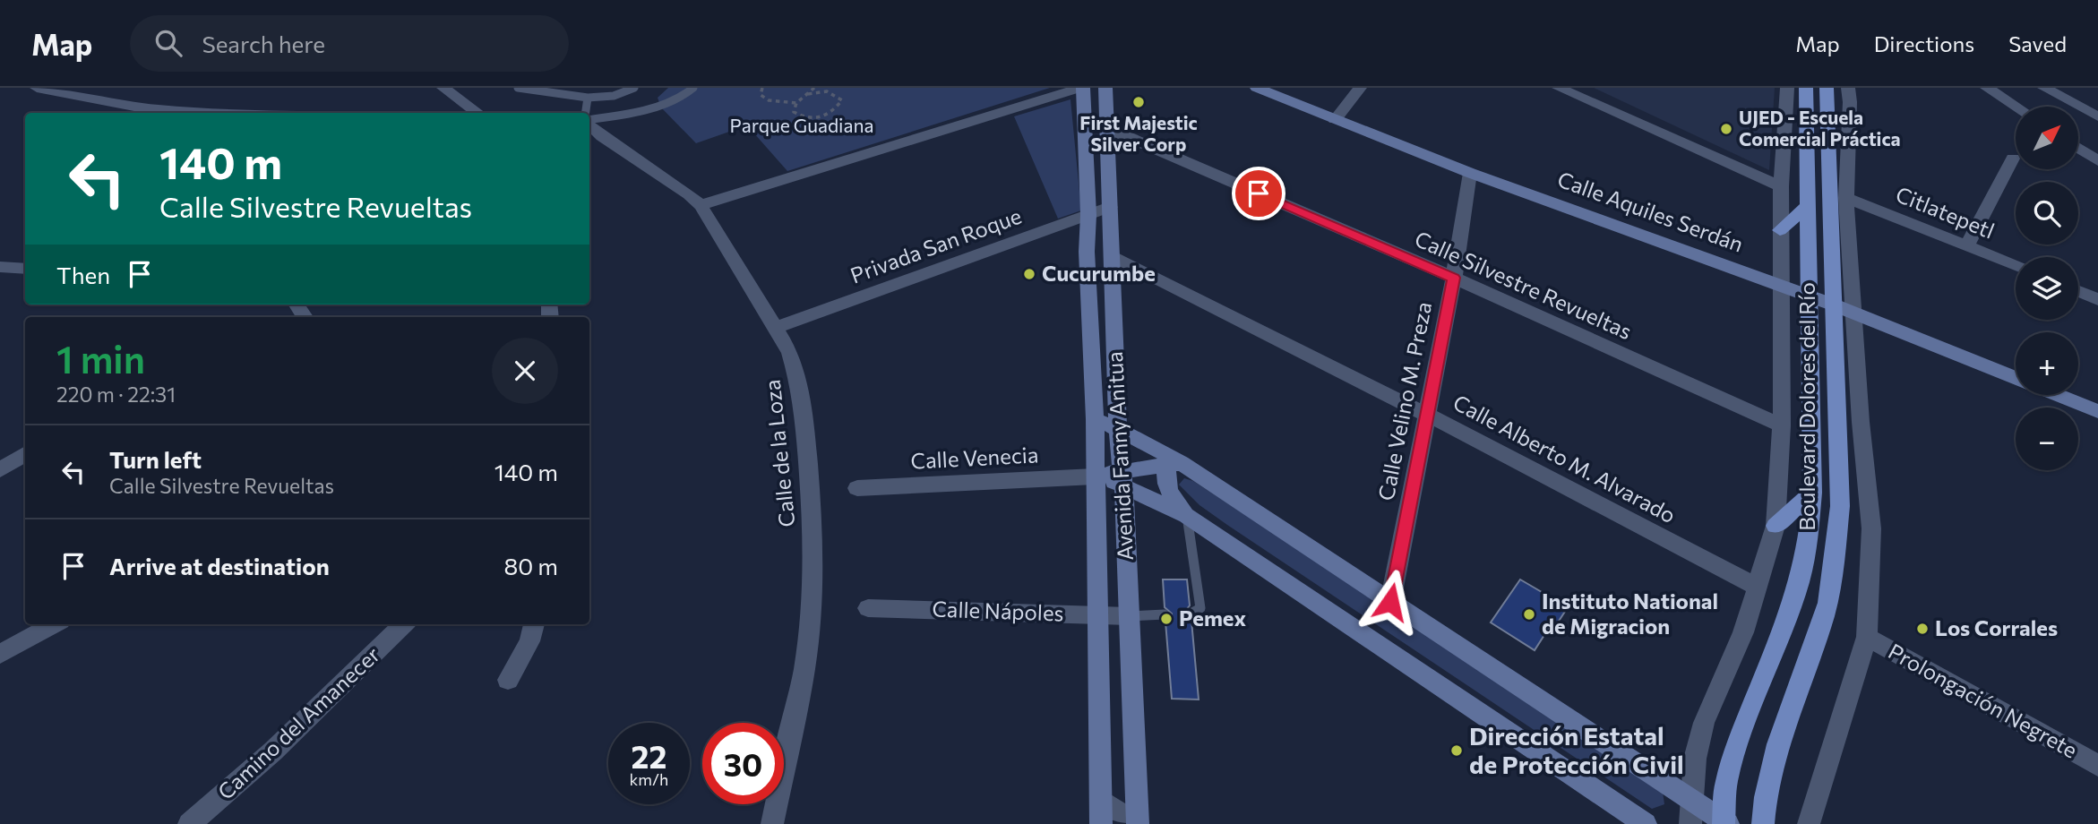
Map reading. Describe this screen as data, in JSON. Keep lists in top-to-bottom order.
{
  "streets": {
    "main road": ["Calle Aquiles Serdán", "Boulevard Dolores del Río", "Avenida Fanny Anitua"],
    "street": [
      "Citlatepetl",
      "Privada San Roque",
      "Calle Silvestre Revueltas",
      "Calle Velino M. Preza",
      "Calle de la Loza",
      "Calle Venecia",
      "Calle Alberto M. Alvarado",
      "Calle Nápoles",
      "Prolongación Negrete",
      "Camino del Amanecer"
    ]
  },
  "crossings": [
    ["Calle Aquiles Serdán", "Calle Velino M. Preza"],
    ["Calle Aquiles Serdán", "Boulevard Dolores del Río"],
    ["Privada San Roque", "Calle de la Loza"],
    ["Privada San Roque", "Avenida Fanny Anitua"],
    ["Calle Silvestre Revueltas", "Calle Velino M. Preza"],
    ["Calle Silvestre Revueltas", "Avenida Fanny Anitua"],
    ["Calle Velino M. Preza", "Calle Alberto M. Alvarado"],
    ["Avenida Fanny Anitua", "Calle Venecia"],
    ["Avenida Fanny Anitua", "Calle Alberto M. Alvarado"],
    ["Avenida Fanny Anitua", "Calle Nápoles"]
  ],
  "parks": ["Parque Guadiana"],
  "places": [
    "First Majestic Silver Corp",
    "UJED - Escuela Comercial Práctica",
    "Cucurumbe",
    "Instituto National de Migracion",
    "Pemex",
    "Los Corrales",
    "Dirección Estatal de Protección Civil"
  ],
  "north": "top right",
  "page": {
    "header": "Map",
    "search": "Search here",
    "nav": ["Map", "Directions", "Saved"],
    "map_buttons": ["+", "−"],
    "turn": ["140 m", "Calle Silvestre Revueltas"],
    "then": "Then",
    "heading": ["1 min", "220 m · 22:31"],
    "list": [
      {
        "name": "Turn left",
        "note": "Calle Silvestre Revueltas",
        "value": "140 m"
      },
      {
        "name": "Arrive at destination",
        "value": "80 m"
      }
    ],
    "speed": "22 km/h",
    "limit": "30"
  }
}
